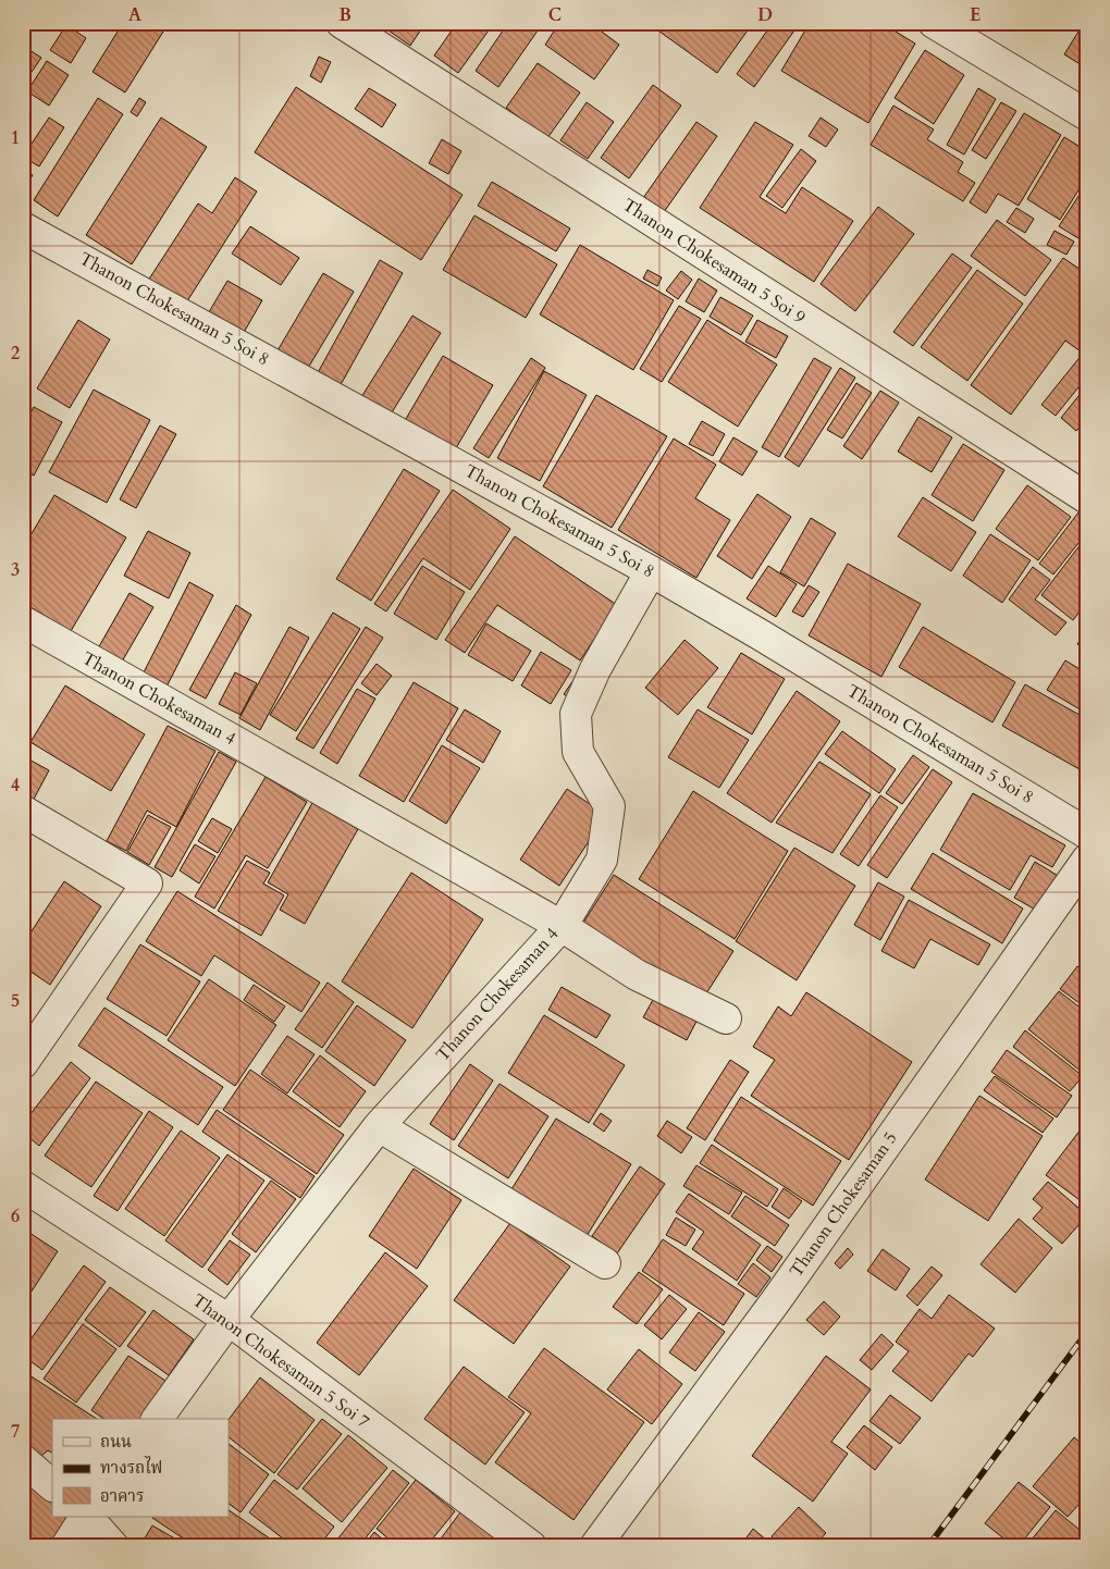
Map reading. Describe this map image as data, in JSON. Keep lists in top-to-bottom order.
{
  "streets": {
    "street": [
      "Thanon Chokesaman 5 Soi 9",
      "Thanon Chokesaman 5 Soi 8",
      "Thanon Chokesaman 4",
      "Thanon Chokesaman 5",
      "Thanon Chokesaman 5 Soi 7"
    ]
  },
  "crossings": [
    ["Thanon Chokesaman 4", "Thanon Chokesaman 5 Soi 7"]
  ],
  "legend": ["ถนน", "ทางรถไฟ", "อาคาร"],
  "grid": {
    "columns": [
      "A",
      "B",
      "C",
      "D",
      "E"
    ],
    "rows": [
      "1",
      "2",
      "3",
      "4",
      "5",
      "6",
      "7"
    ]
  }
}
